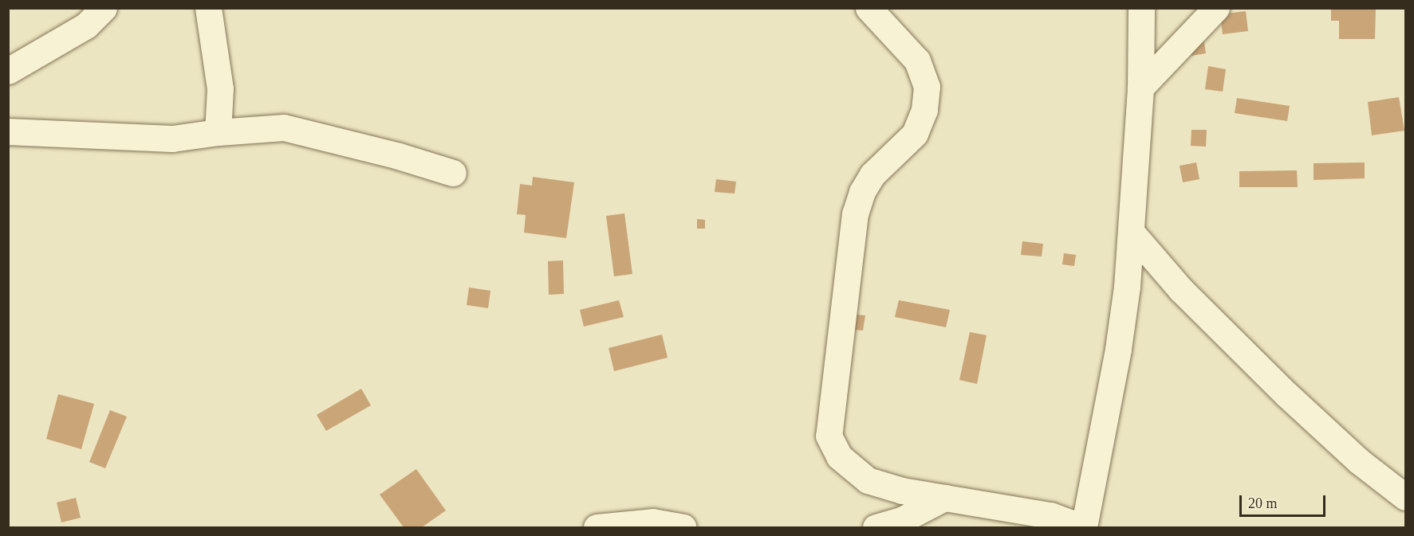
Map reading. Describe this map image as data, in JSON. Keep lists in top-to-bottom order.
{
  "scale_bar": "20 m"
}
